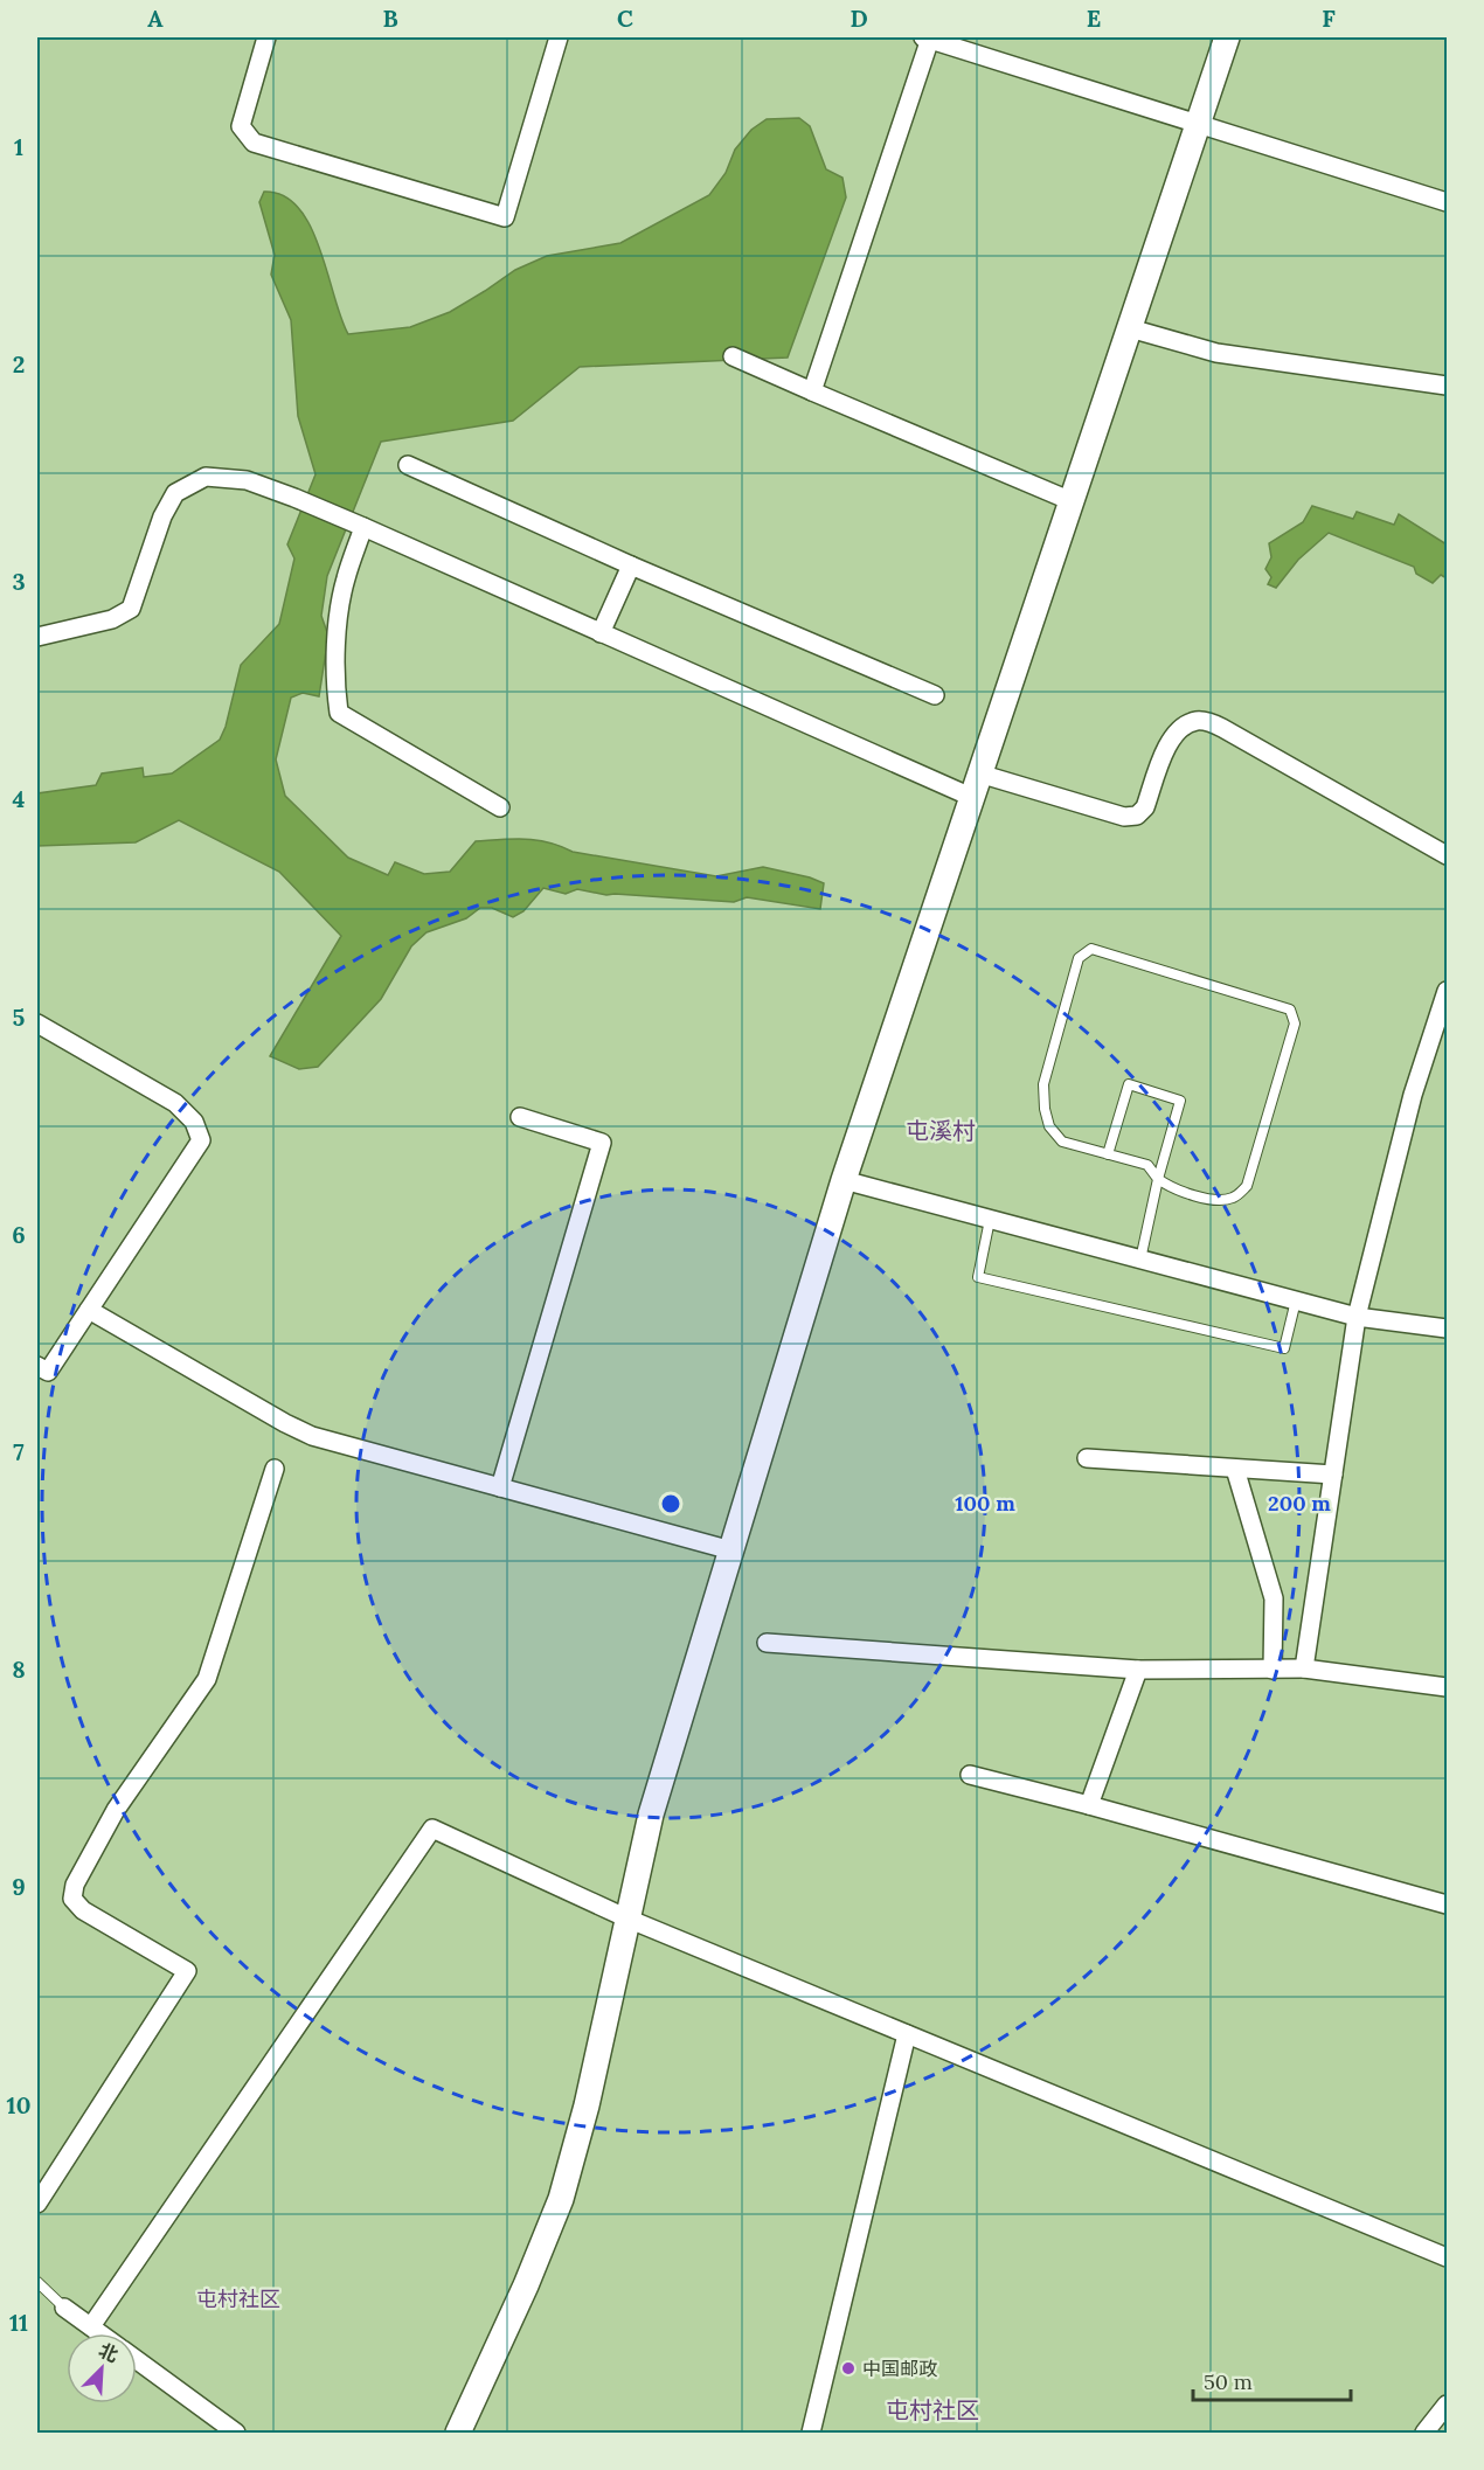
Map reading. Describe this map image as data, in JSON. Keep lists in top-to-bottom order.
{
  "districts": ["屯溪村", "屯村社区", "屯村社区"],
  "places": ["中国邮政"],
  "scale_bar": "50 m",
  "north": "top right",
  "grid": {
    "columns": [
      "A",
      "B",
      "C",
      "D",
      "E",
      "F"
    ],
    "rows": [
      "1",
      "2",
      "3",
      "4",
      "5",
      "6",
      "7",
      "8",
      "9",
      "10",
      "11"
    ]
  },
  "rings": ["100 m", "200 m"]
}
